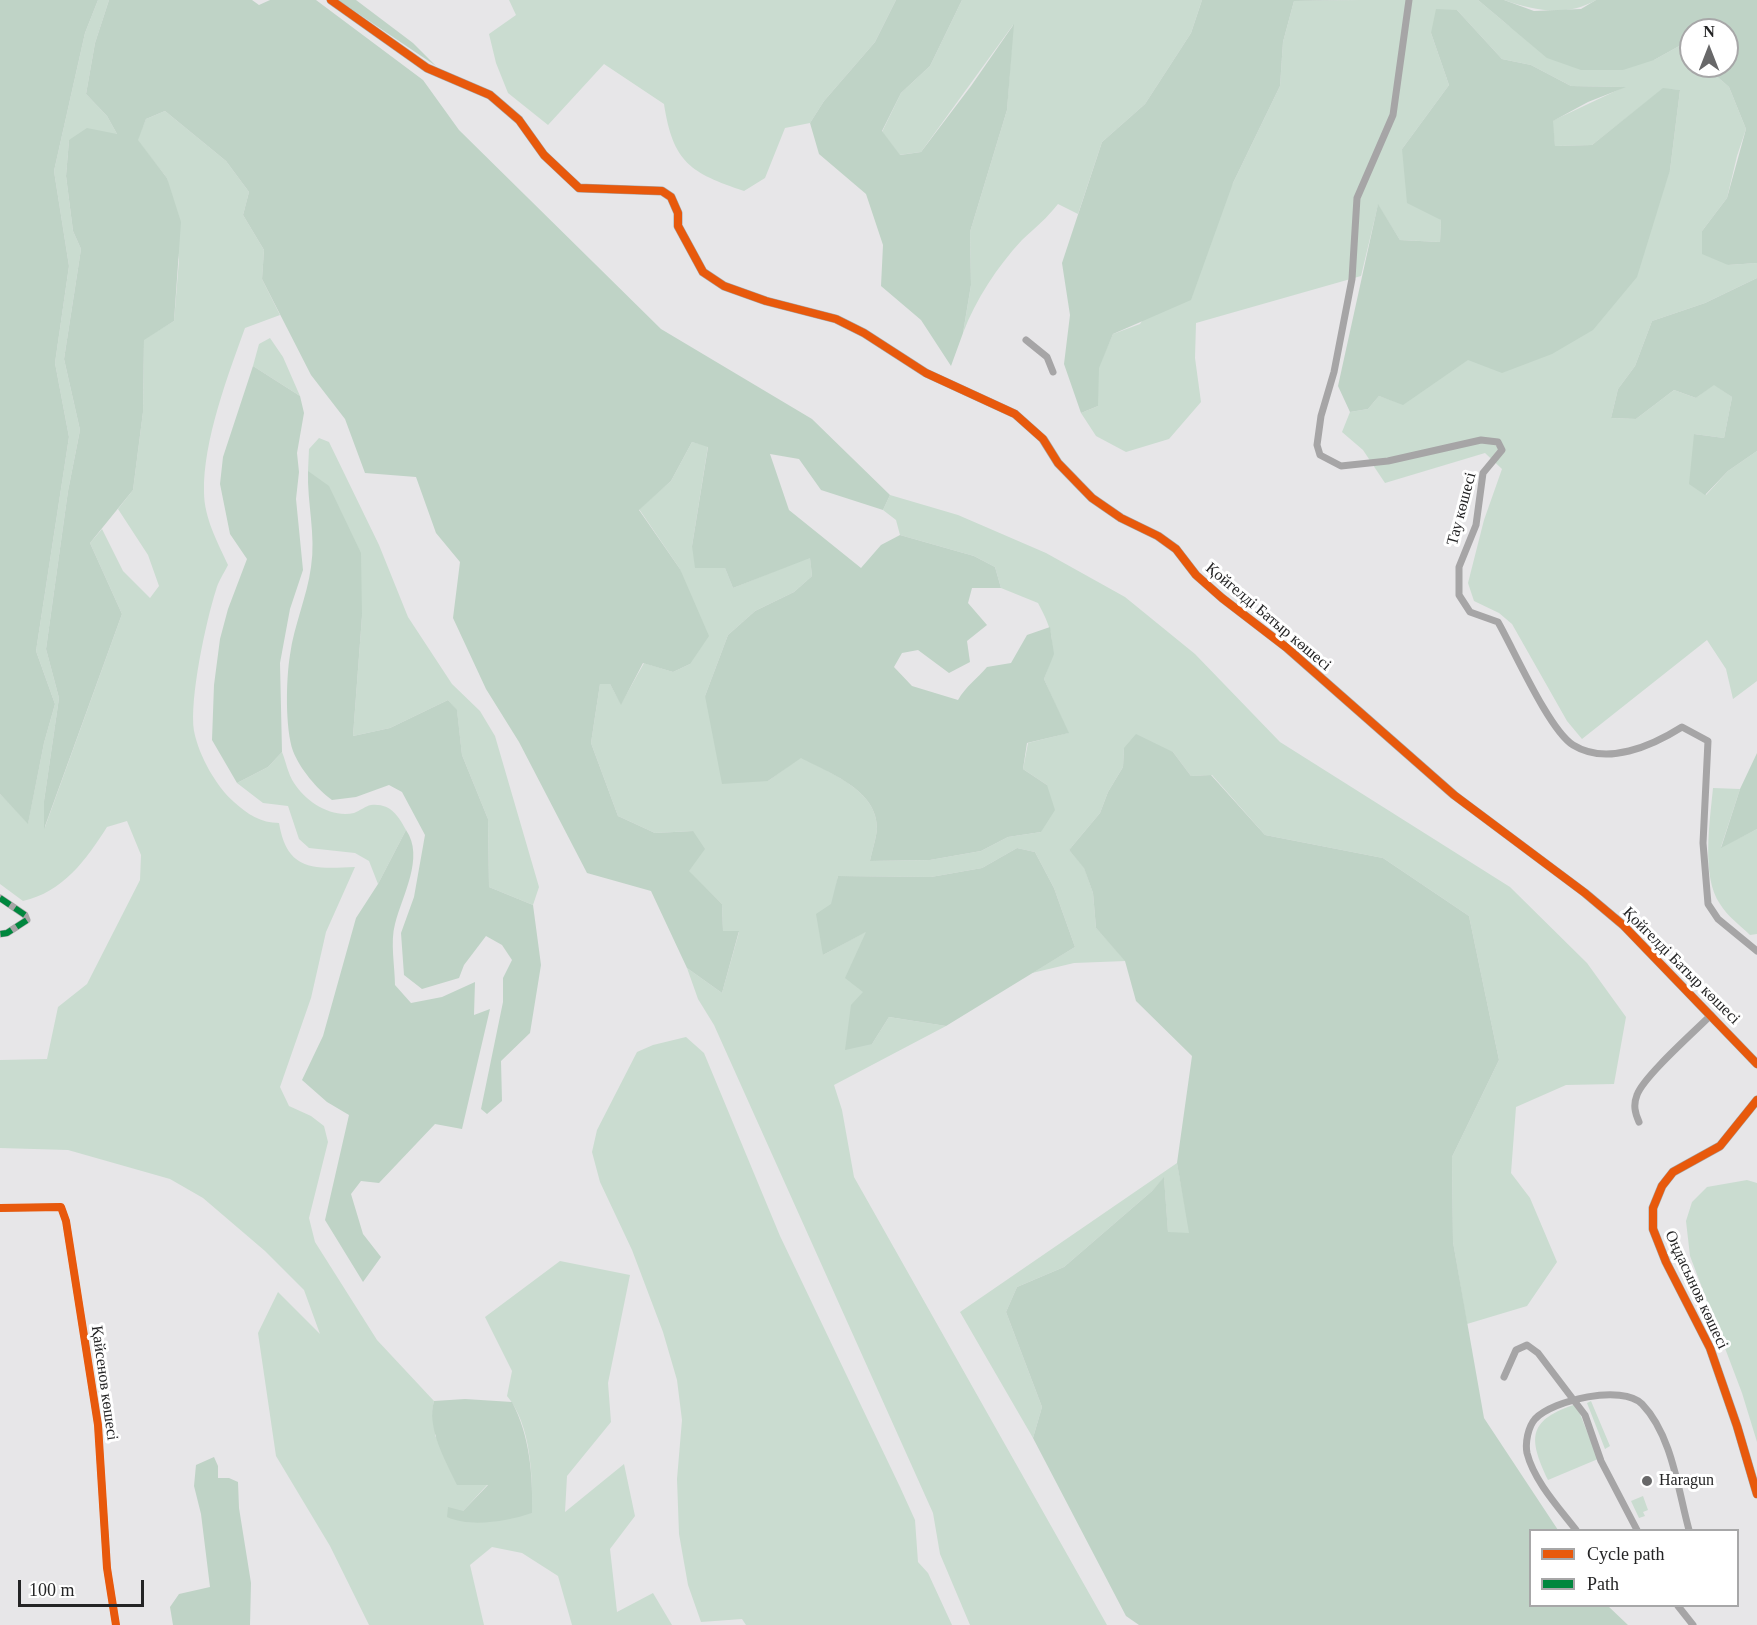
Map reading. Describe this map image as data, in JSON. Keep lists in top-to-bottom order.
{
  "streets": {
    "street": [
      "Тау көшесі",
      "Қойгелді Батыр көшесі",
      "Оңдасынов көшесі",
      "Қайсенов көшесі"
    ]
  },
  "places": ["Haragun"],
  "legend": ["Cycle path", "Path"],
  "scale_bar": "100 m",
  "north": "top"
}
